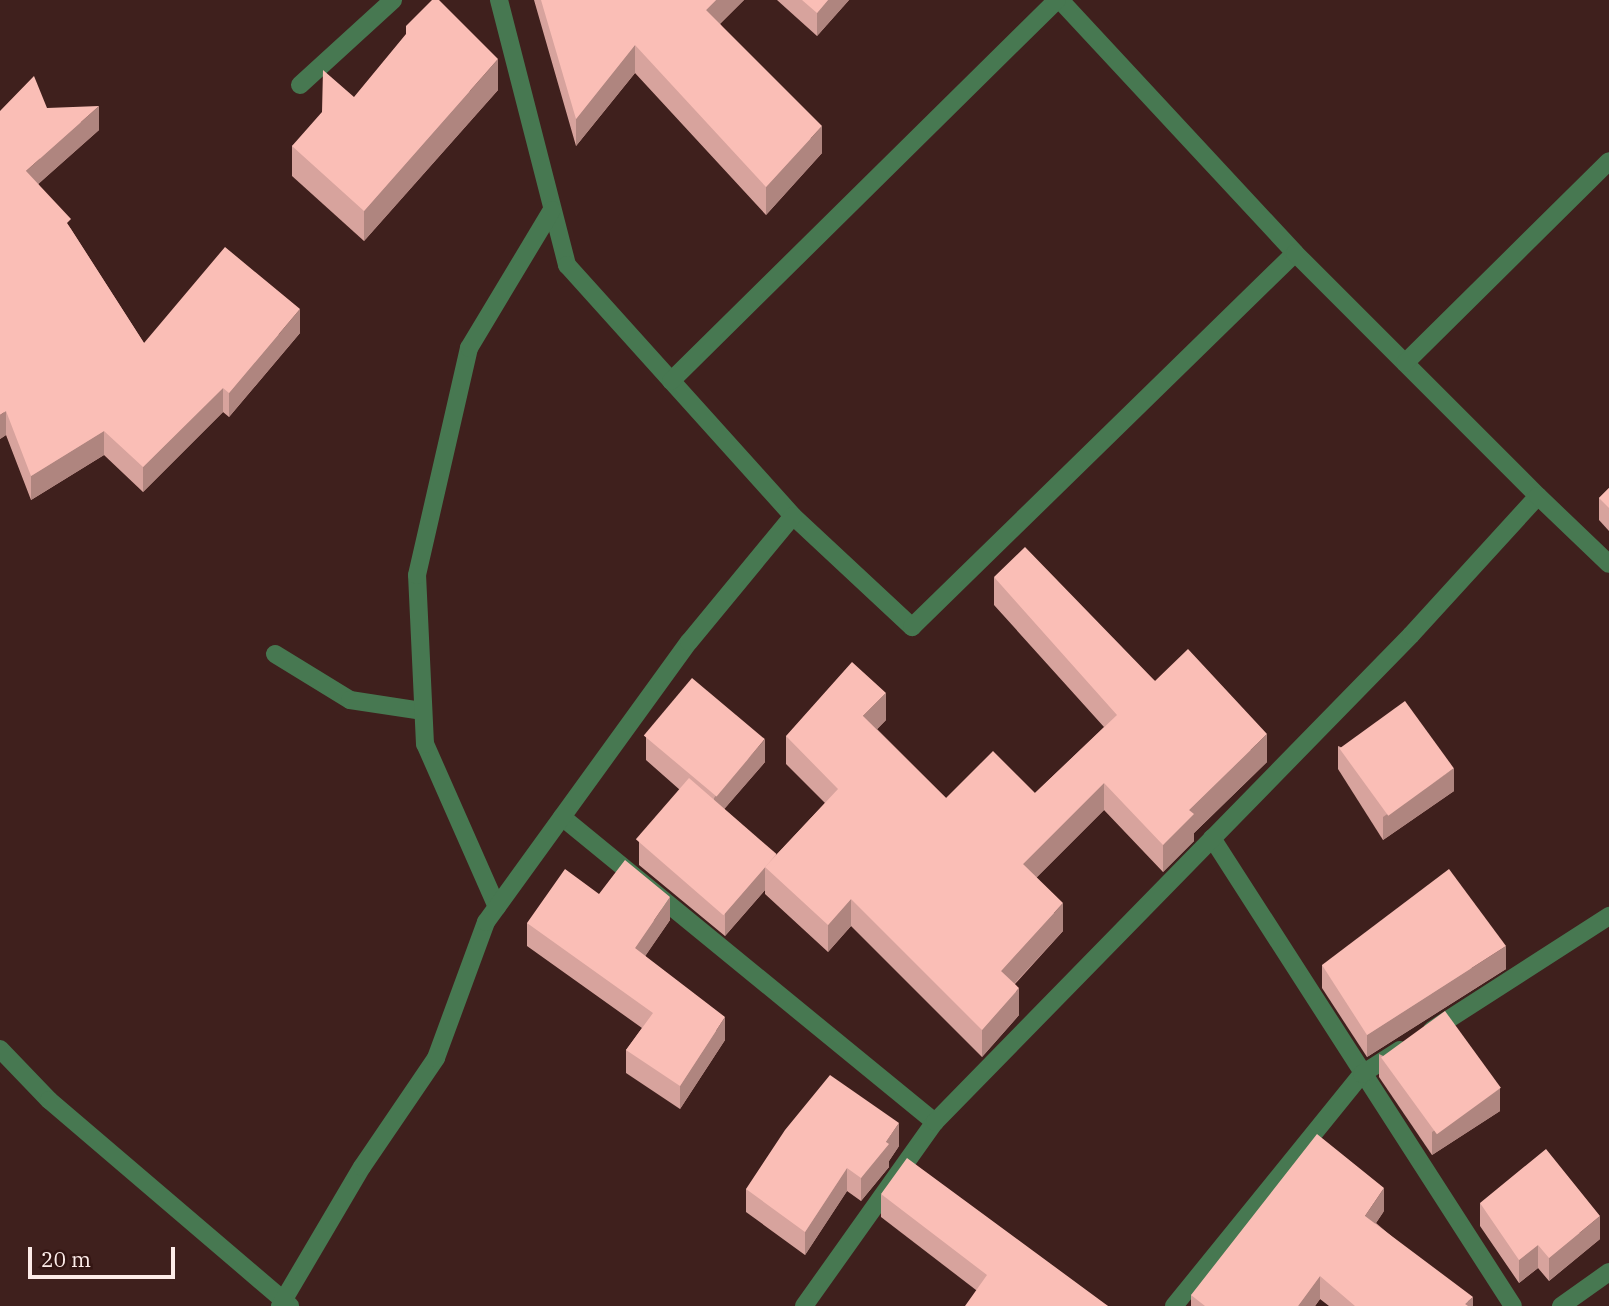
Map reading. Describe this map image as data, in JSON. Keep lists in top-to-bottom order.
{
  "scale_bar": "20 m"
}
